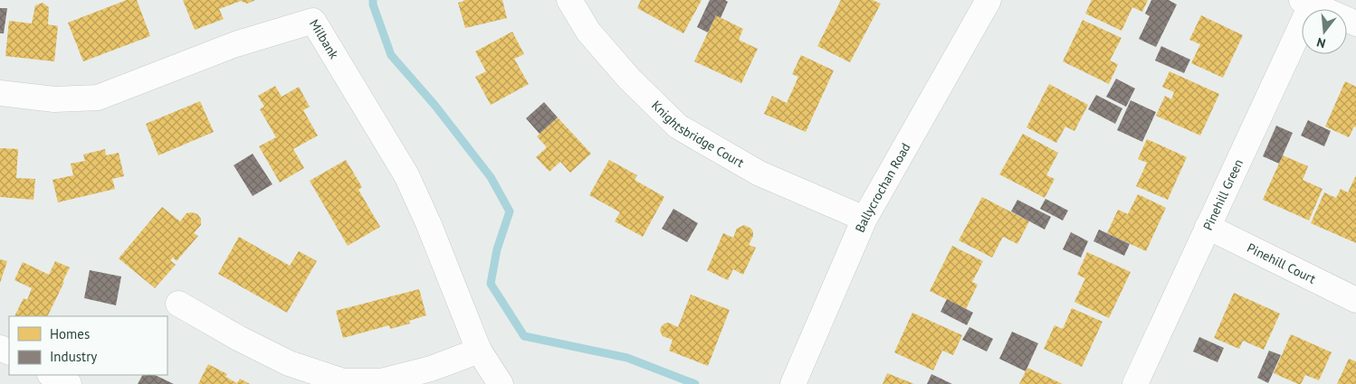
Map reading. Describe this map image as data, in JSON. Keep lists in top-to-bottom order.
{
  "streets": {
    "street": [
      "Milbank",
      "Knightsbridge Court",
      "Ballycrochan Road",
      "Pinehill Green",
      "Pinehill Court"
    ]
  },
  "crossings": [
    ["Knightsbridge Court", "Ballycrochan Road"],
    ["Pinehill Green", "Pinehill Court"]
  ],
  "legend": ["Homes", "Industry"],
  "north": "bottom"
}
